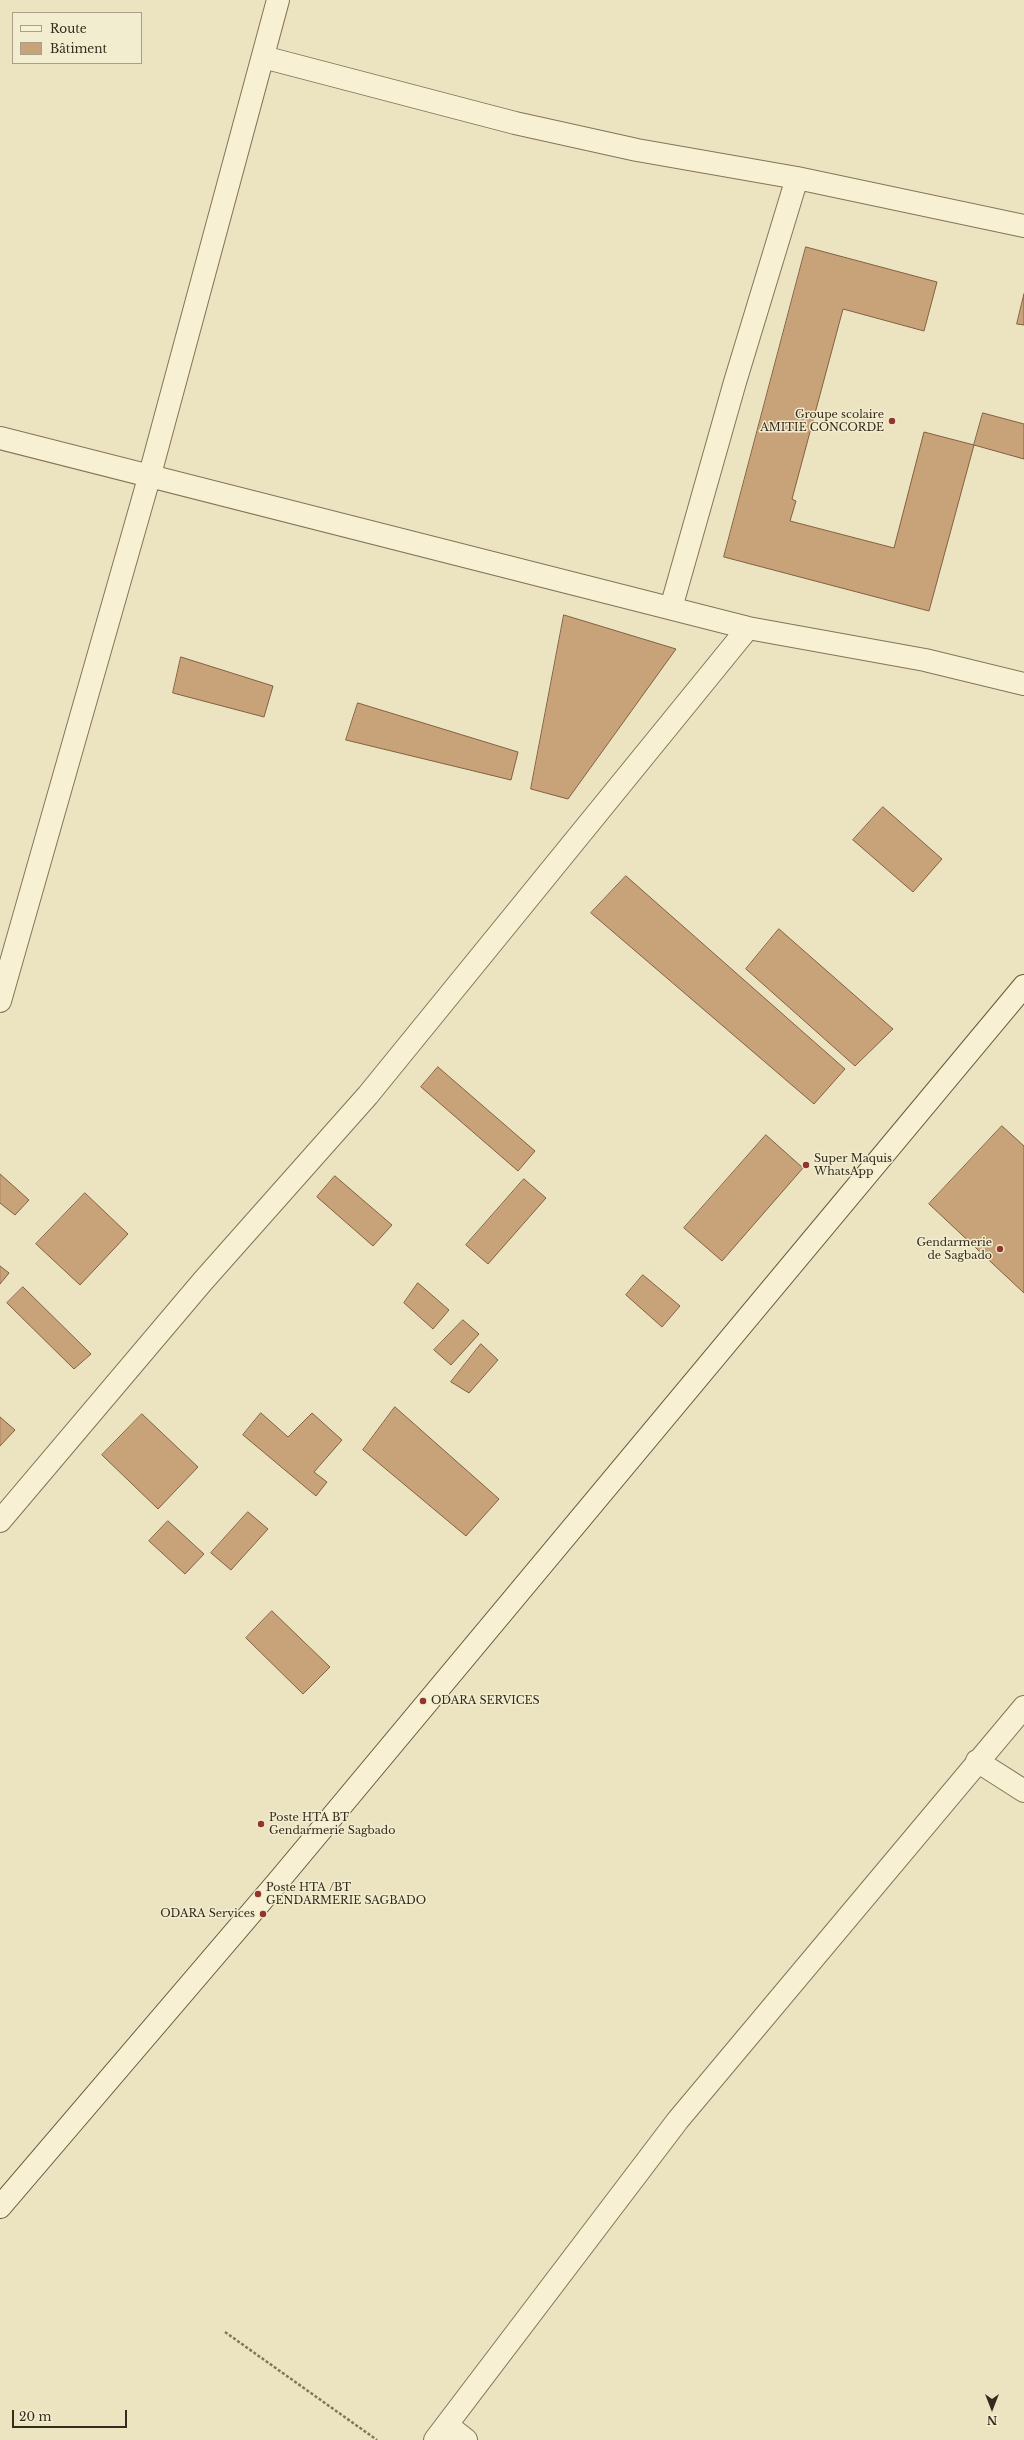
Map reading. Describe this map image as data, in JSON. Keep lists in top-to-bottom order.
{
  "places": [
    "Groupe scolaire AMITIE CONCORDE",
    "Super Maquis WhatsApp",
    "Gendarmerie de Sagbado",
    "ODARA SERVICES",
    "Poste HTA BT Gendarmerie Sagbado",
    "Poste HTA /BT GENDARMERIE SAGBADO",
    "ODARA Services"
  ],
  "legend": ["Route", "Bâtiment"],
  "scale_bar": "20 m",
  "north": "bottom"
}
